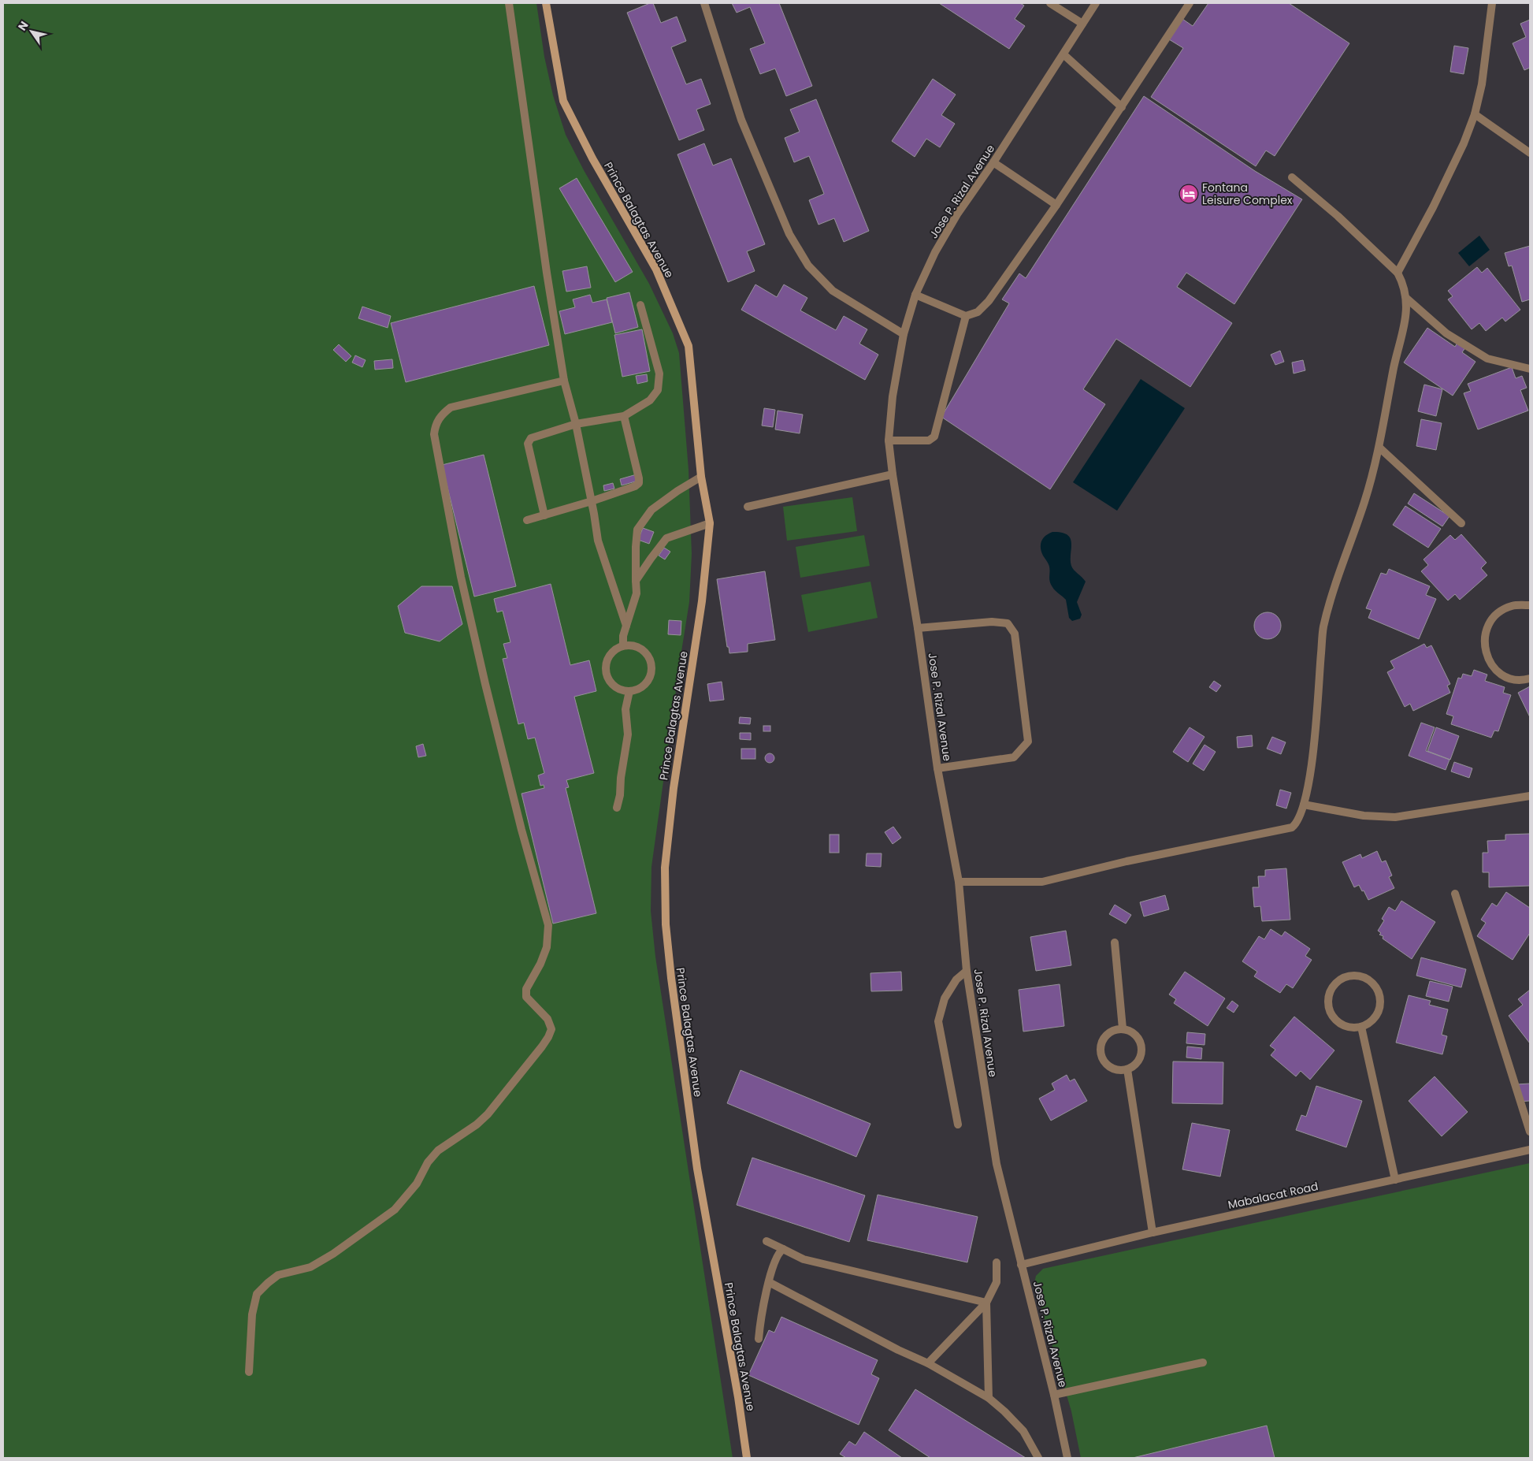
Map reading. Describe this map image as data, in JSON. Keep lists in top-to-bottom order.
{
  "streets": {
    "main road": ["Prince Balagtas Avenue"],
    "street": ["Jose P. Rizal Avenue", "Mabalacat Road"]
  },
  "crossings": [
    ["Jose P. Rizal Avenue", "Mabalacat Road"]
  ],
  "places": {
    "hotel": ["Fontana Leisure Complex"]
  },
  "north": "top left"
}
